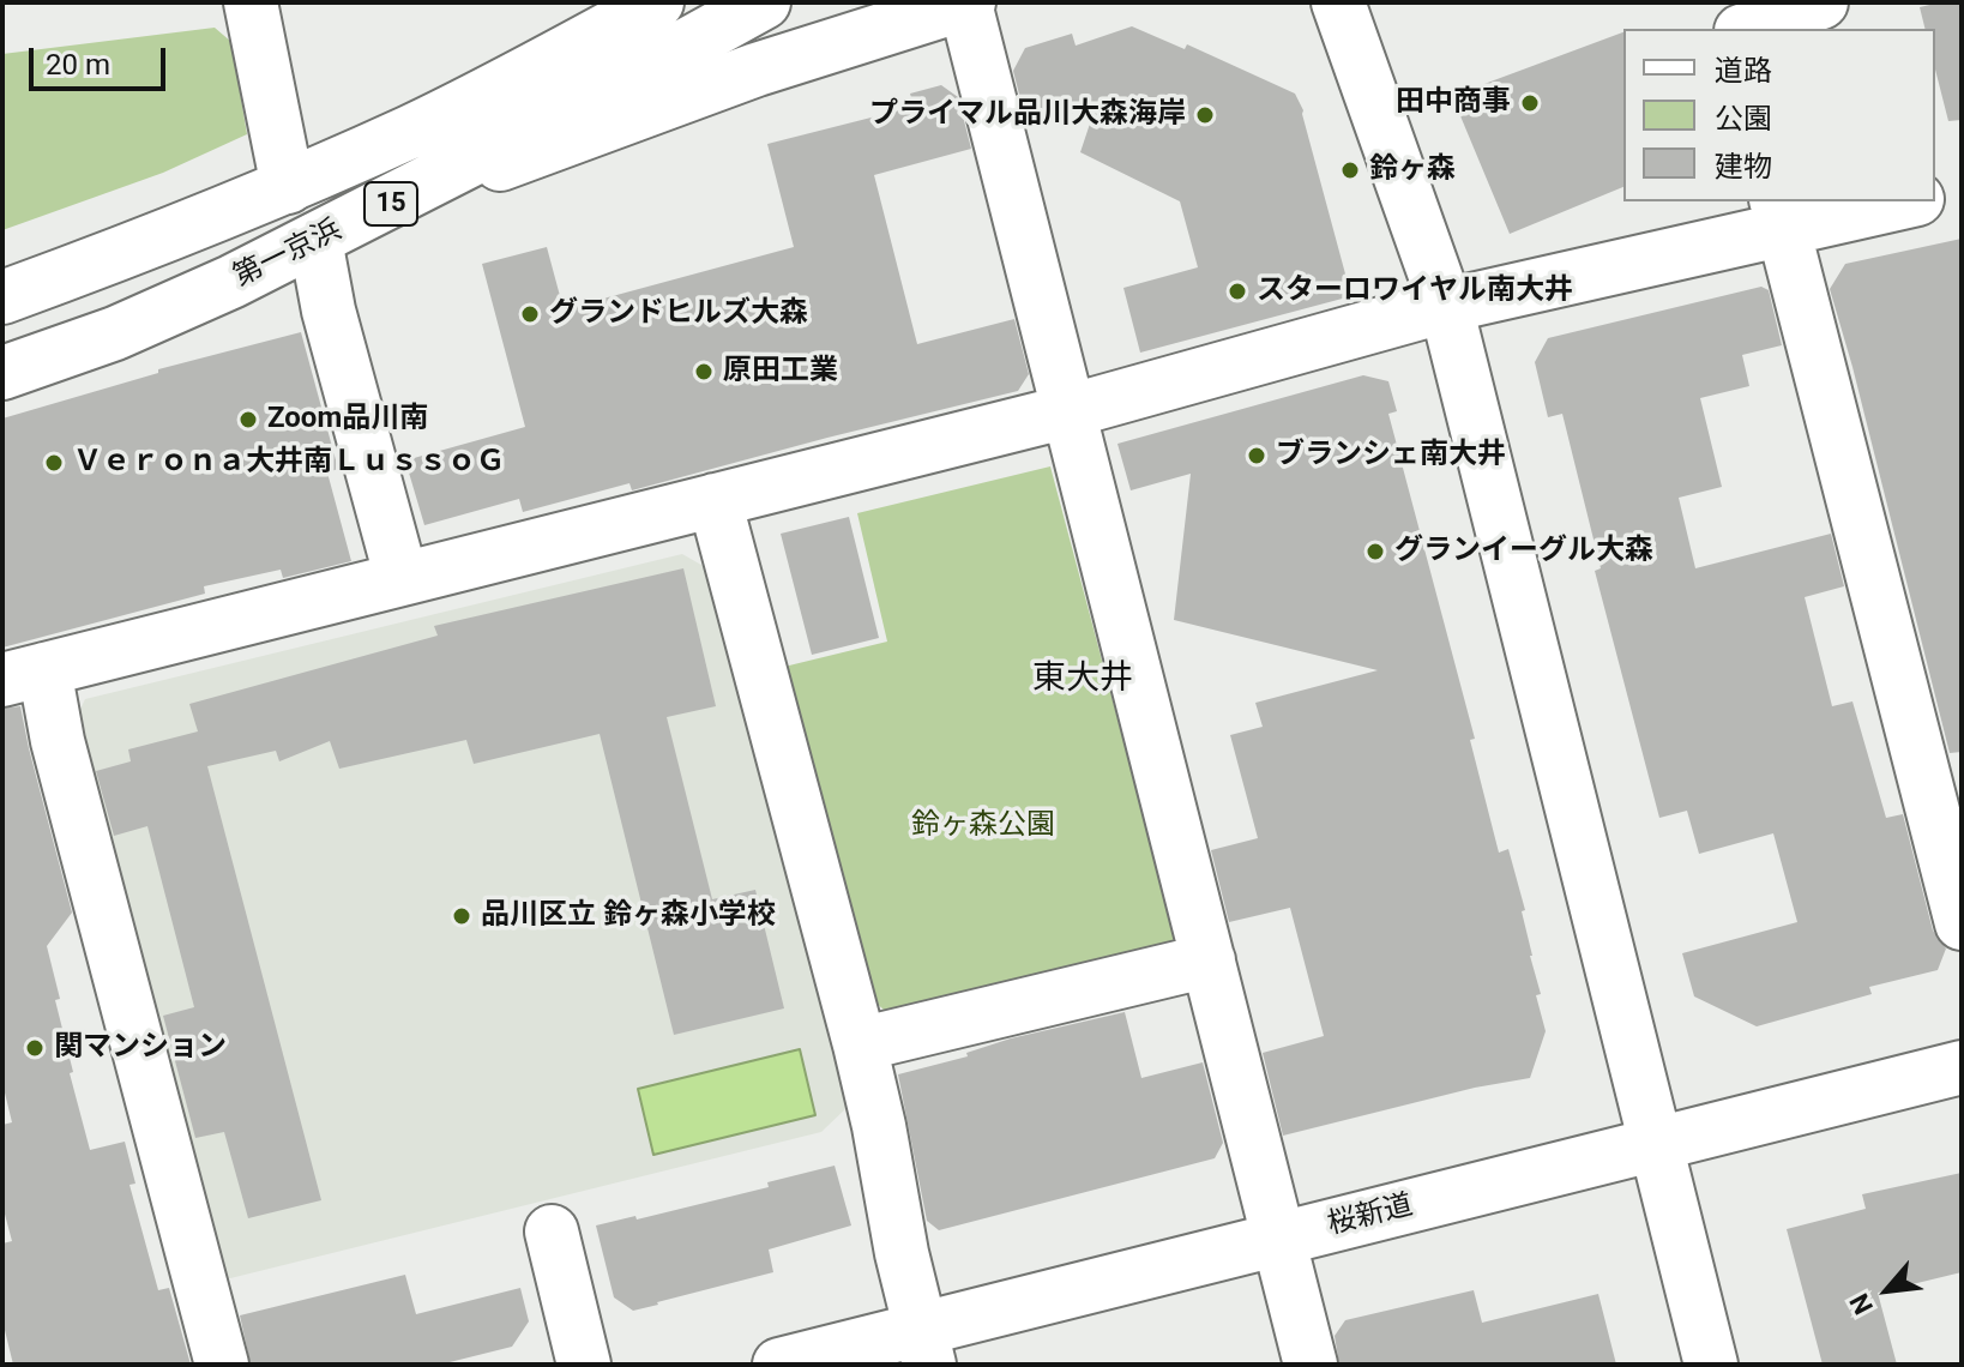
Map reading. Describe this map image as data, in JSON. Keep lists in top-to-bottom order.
{
  "streets": {
    "main road": ["15", "第一京浜", "桜新道"]
  },
  "districts": ["東大井"],
  "parks": ["鈴ヶ森公園"],
  "places": [
    "田中商事",
    "プライマル品川大森海岸",
    "鈴ヶ森",
    "スターロワイヤル南大井",
    "グランドヒルズ大森",
    "原田工業",
    "Zoom品川南",
    "ブランシェ南大井",
    "Ｖｅｒｏｎａ大井南ＬｕｓｓｏＧ",
    "グランイーグル大森",
    "品川区立 鈴ヶ森小学校",
    "関マンション"
  ],
  "legend": ["道路", "公園", "建物"],
  "scale_bar": "20 m",
  "north": "bottom left"
}
